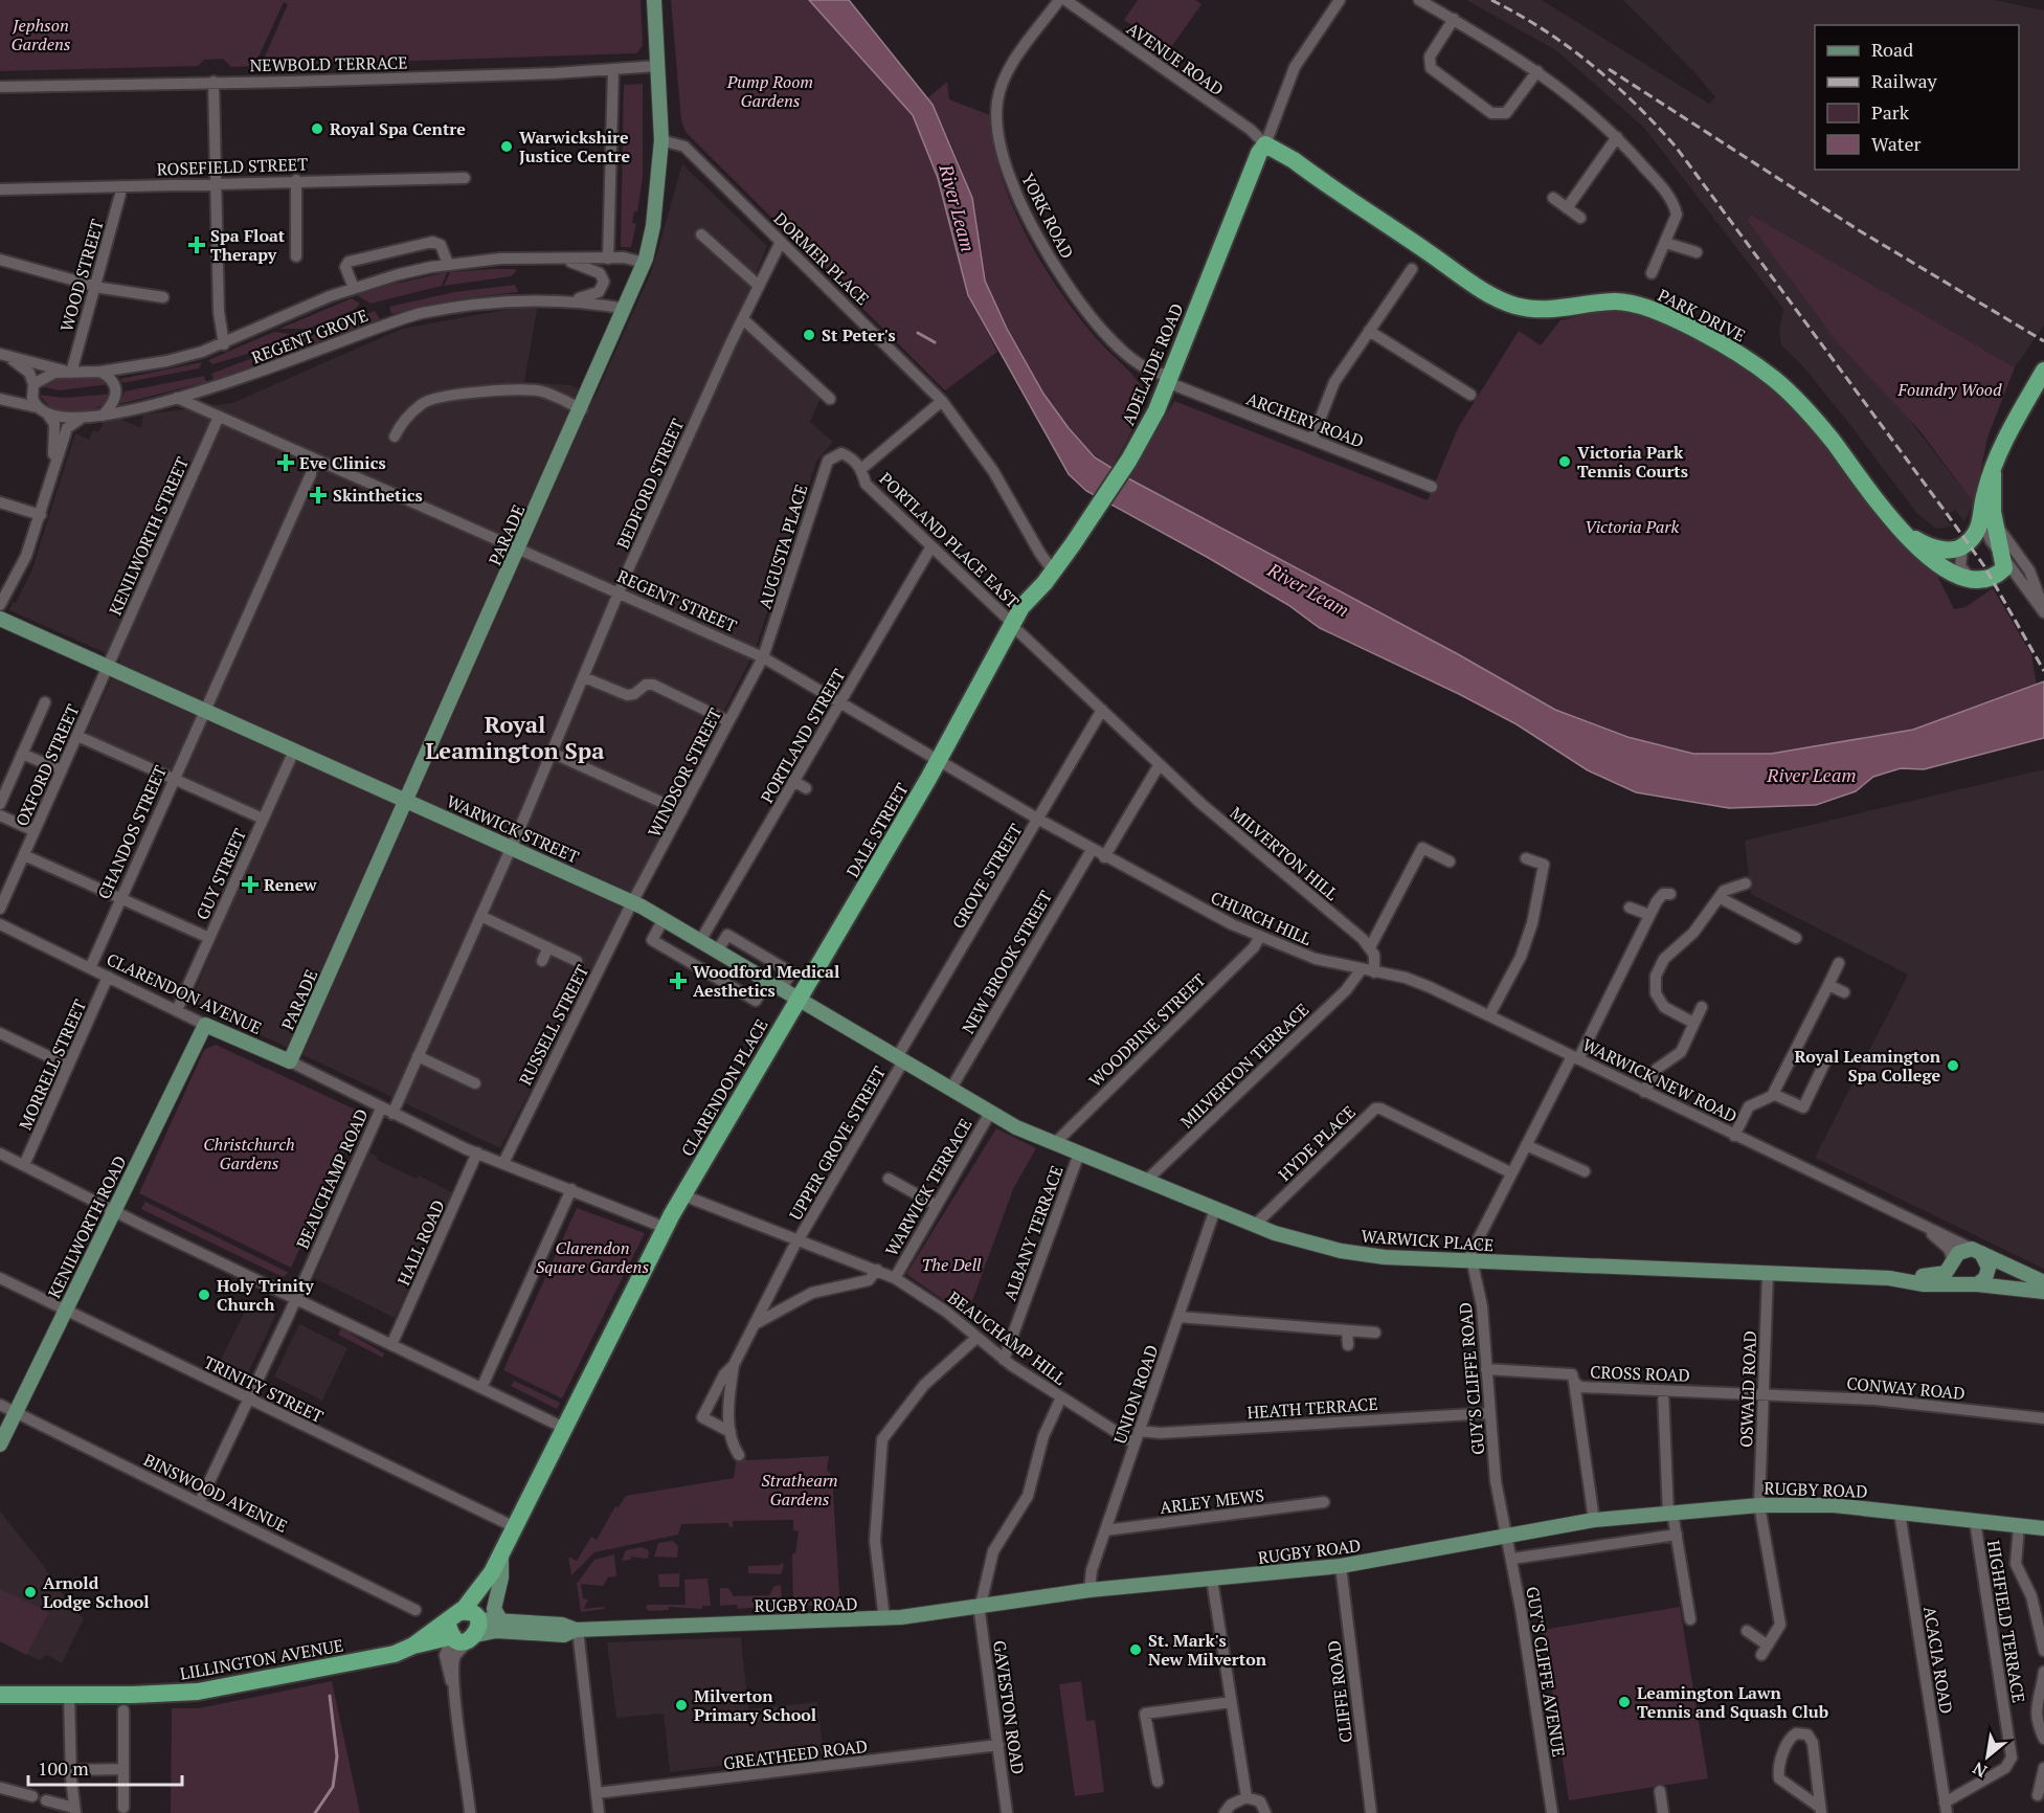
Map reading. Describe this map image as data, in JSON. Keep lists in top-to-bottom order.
{
  "streets": {
    "highway": [
      "PARK DRIVE",
      "ADELAIDE ROAD",
      "DALE STREET",
      "CLARENDON PLACE",
      "LILLINGTON AVENUE"
    ],
    "main road": [
      "PARADE",
      "WARWICK STREET",
      "CLARENDON AVENUE",
      "WARWICK NEW ROAD",
      "KENILWORTH ROAD",
      "WARWICK PLACE",
      "RUGBY ROAD"
    ],
    "street": [
      "AVENUE ROAD",
      "NEWBOLD TERRACE",
      "ROSEFIELD STREET",
      "YORK ROAD",
      "DORMER PLACE",
      "WOOD STREET",
      "REGENT GROVE",
      "ARCHERY ROAD",
      "BEDFORD STREET",
      "KENILWORTH STREET",
      "PORTLAND PLACE EAST",
      "AUGUSTA PLACE",
      "REGENT STREET",
      "PORTLAND STREET",
      "OXFORD STREET",
      "WINDSOR STREET",
      "CHANDOS STREET",
      "MILVERTON HILL",
      "GUY STREET",
      "GROVE STREET",
      "CHURCH HILL",
      "NEW BROOK STREET",
      "RUSSELL STREET",
      "WOODBINE STREET",
      "MORRELL STREET",
      "MILVERTON TERRACE",
      "UPPER GROVE STREET",
      "HYDE PLACE",
      "BEAUCHAMP ROAD",
      "WARWICK TERRACE",
      "ALBANY TERRACE",
      "HALL ROAD",
      "BEAUCHAMP HILL",
      "CROSS ROAD",
      "GUY'S CLIFFE ROAD",
      "CONWAY ROAD",
      "TRINITY STREET",
      "OSWALD ROAD",
      "UNION ROAD",
      "HEATH TERRACE",
      "BINSWOOD AVENUE",
      "ARLEY MEWS",
      "HIGHFIELD TERRACE",
      "ACACIA ROAD",
      "GUY'S CLIFFE AVENUE",
      "CLIFFE ROAD",
      "GAVESTON ROAD",
      "GREATHEED ROAD"
    ]
  },
  "crossings": [
    ["AVENUE ROAD", "PARK DRIVE"],
    ["AVENUE ROAD", "ADELAIDE ROAD"],
    ["NEWBOLD TERRACE", "PARADE"],
    ["ROSEFIELD STREET", "WOOD STREET"],
    ["YORK ROAD", "ADELAIDE ROAD"],
    ["YORK ROAD", "ARCHERY ROAD"],
    ["DORMER PLACE", "ADELAIDE ROAD"],
    ["DORMER PLACE", "BEDFORD STREET"],
    ["DORMER PLACE", "PARADE"],
    ["PARK DRIVE", "ADELAIDE ROAD"],
    ["REGENT GROVE", "PARADE"],
    ["REGENT GROVE", "REGENT STREET"],
    ["ADELAIDE ROAD", "ARCHERY ROAD"],
    ["ADELAIDE ROAD", "PORTLAND PLACE EAST"],
    ["ADELAIDE ROAD", "DALE STREET"],
    ["BEDFORD STREET", "REGENT STREET"],
    ["BEDFORD STREET", "WARWICK STREET"],
    ["BEDFORD STREET", "CLARENDON AVENUE"],
    ["PARADE", "REGENT STREET"],
    ["PARADE", "WARWICK STREET"],
    ["PARADE", "CLARENDON AVENUE"],
    ["KENILWORTH STREET", "REGENT STREET"],
    ["KENILWORTH STREET", "OXFORD STREET"],
    ["KENILWORTH STREET", "WARWICK STREET"],
    ["PORTLAND PLACE EAST", "AUGUSTA PLACE"],
    ["PORTLAND PLACE EAST", "PORTLAND STREET"],
    ["PORTLAND PLACE EAST", "DALE STREET"],
    ["PORTLAND PLACE EAST", "MILVERTON HILL"],
    ["PORTLAND PLACE EAST", "GROVE STREET"],
    ["AUGUSTA PLACE", "REGENT STREET"],
    ["AUGUSTA PLACE", "WINDSOR STREET"],
    ["REGENT STREET", "PORTLAND STREET"],
    ["REGENT STREET", "WINDSOR STREET"],
    ["REGENT STREET", "DALE STREET"],
    ["REGENT STREET", "CHANDOS STREET"],
    ["REGENT STREET", "GROVE STREET"],
    ["REGENT STREET", "CHURCH HILL"],
    ["REGENT STREET", "NEW BROOK STREET"],
    ["PORTLAND STREET", "WARWICK STREET"],
    ["OXFORD STREET", "WARWICK STREET"],
    ["WINDSOR STREET", "WARWICK STREET"],
    ["WINDSOR STREET", "RUSSELL STREET"],
    ["WARWICK STREET", "DALE STREET"],
    ["WARWICK STREET", "CHANDOS STREET"],
    ["WARWICK STREET", "GUY STREET"],
    ["WARWICK STREET", "GROVE STREET"],
    ["WARWICK STREET", "NEW BROOK STREET"],
    ["WARWICK STREET", "RUSSELL STREET"],
    ["WARWICK STREET", "CLARENDON PLACE"],
    ["WARWICK STREET", "UPPER GROVE STREET"],
    ["WARWICK STREET", "WARWICK TERRACE"],
    ["WARWICK STREET", "WARWICK PLACE"],
    ["DALE STREET", "CLARENDON PLACE"],
    ["CHANDOS STREET", "CLARENDON AVENUE"],
    ["MILVERTON HILL", "GROVE STREET"],
    ["GUY STREET", "CLARENDON AVENUE"],
    ["GROVE STREET", "UPPER GROVE STREET"],
    ["CHURCH HILL", "WOODBINE STREET"],
    ["CHURCH HILL", "MILVERTON TERRACE"],
    ["CHURCH HILL", "WARWICK NEW ROAD"],
    ["CLARENDON AVENUE", "RUSSELL STREET"],
    ["CLARENDON AVENUE", "MORRELL STREET"],
    ["CLARENDON AVENUE", "CLARENDON PLACE"],
    ["CLARENDON AVENUE", "BEAUCHAMP ROAD"],
    ["CLARENDON AVENUE", "KENILWORTH ROAD"],
    ["CLARENDON AVENUE", "HALL ROAD"],
    ["WOODBINE STREET", "WARWICK PLACE"],
    ["MILVERTON TERRACE", "WARWICK PLACE"],
    ["WARWICK NEW ROAD", "WARWICK PLACE"],
    ["CLARENDON PLACE", "BEAUCHAMP HILL"],
    ["CLARENDON PLACE", "TRINITY STREET"],
    ["CLARENDON PLACE", "LILLINGTON AVENUE"],
    ["UPPER GROVE STREET", "BEAUCHAMP HILL"],
    ["HYDE PLACE", "WARWICK PLACE"],
    ["BEAUCHAMP ROAD", "TRINITY STREET"],
    ["BEAUCHAMP ROAD", "BINSWOOD AVENUE"],
    ["WARWICK TERRACE", "WARWICK PLACE"],
    ["WARWICK TERRACE", "BEAUCHAMP HILL"],
    ["KENILWORTH ROAD", "TRINITY STREET"],
    ["KENILWORTH ROAD", "BINSWOOD AVENUE"],
    ["ALBANY TERRACE", "WARWICK PLACE"],
    ["ALBANY TERRACE", "BEAUCHAMP HILL"],
    ["WARWICK PLACE", "GUY'S CLIFFE ROAD"],
    ["WARWICK PLACE", "OSWALD ROAD"],
    ["WARWICK PLACE", "UNION ROAD"],
    ["BEAUCHAMP HILL", "UNION ROAD"],
    ["CROSS ROAD", "GUY'S CLIFFE ROAD"],
    ["CROSS ROAD", "CONWAY ROAD"],
    ["CROSS ROAD", "OSWALD ROAD"],
    ["GUY'S CLIFFE ROAD", "HEATH TERRACE"],
    ["GUY'S CLIFFE ROAD", "RUGBY ROAD"],
    ["GUY'S CLIFFE ROAD", "GUY'S CLIFFE AVENUE"],
    ["CONWAY ROAD", "OSWALD ROAD"],
    ["OSWALD ROAD", "RUGBY ROAD"],
    ["UNION ROAD", "HEATH TERRACE"],
    ["UNION ROAD", "RUGBY ROAD"],
    ["UNION ROAD", "ARLEY MEWS"],
    ["RUGBY ROAD", "HIGHFIELD TERRACE"],
    ["RUGBY ROAD", "LILLINGTON AVENUE"],
    ["RUGBY ROAD", "ACACIA ROAD"],
    ["RUGBY ROAD", "GUY'S CLIFFE AVENUE"],
    ["RUGBY ROAD", "CLIFFE ROAD"],
    ["RUGBY ROAD", "GAVESTON ROAD"],
    ["HIGHFIELD TERRACE", "ACACIA ROAD"],
    ["GAVESTON ROAD", "GREATHEED ROAD"]
  ],
  "districts": ["Royal Leamington Spa"],
  "water": ["River Leam"],
  "parks": [
    "Jephson Gardens",
    "Pump Room Gardens",
    "Foundry Wood",
    "Victoria Park",
    "Christchurch Gardens",
    "Clarendon Square Gardens",
    "The Dell",
    "Strathearn Gardens"
  ],
  "places": {
    "other": [
      "Royal Spa Centre",
      "Warwickshire Justice Centre",
      "St Peter's",
      "Victoria Park Tennis Courts",
      "Royal Leamington Spa College",
      "Holy Trinity Church",
      "Arnold Lodge School",
      "St. Mark's New Milverton",
      "Leamington Lawn Tennis and Squash Club",
      "Milverton Primary School"
    ],
    "health": [
      "Spa Float Therapy",
      "Eve Clinics",
      "Skinthetics",
      "Renew",
      "Woodford Medical Aesthetics"
    ]
  },
  "legend": [
    "Road",
    "Railway",
    "Park",
    "Water"
  ],
  "scale_bar": "100 m",
  "north": "bottom left"
}
